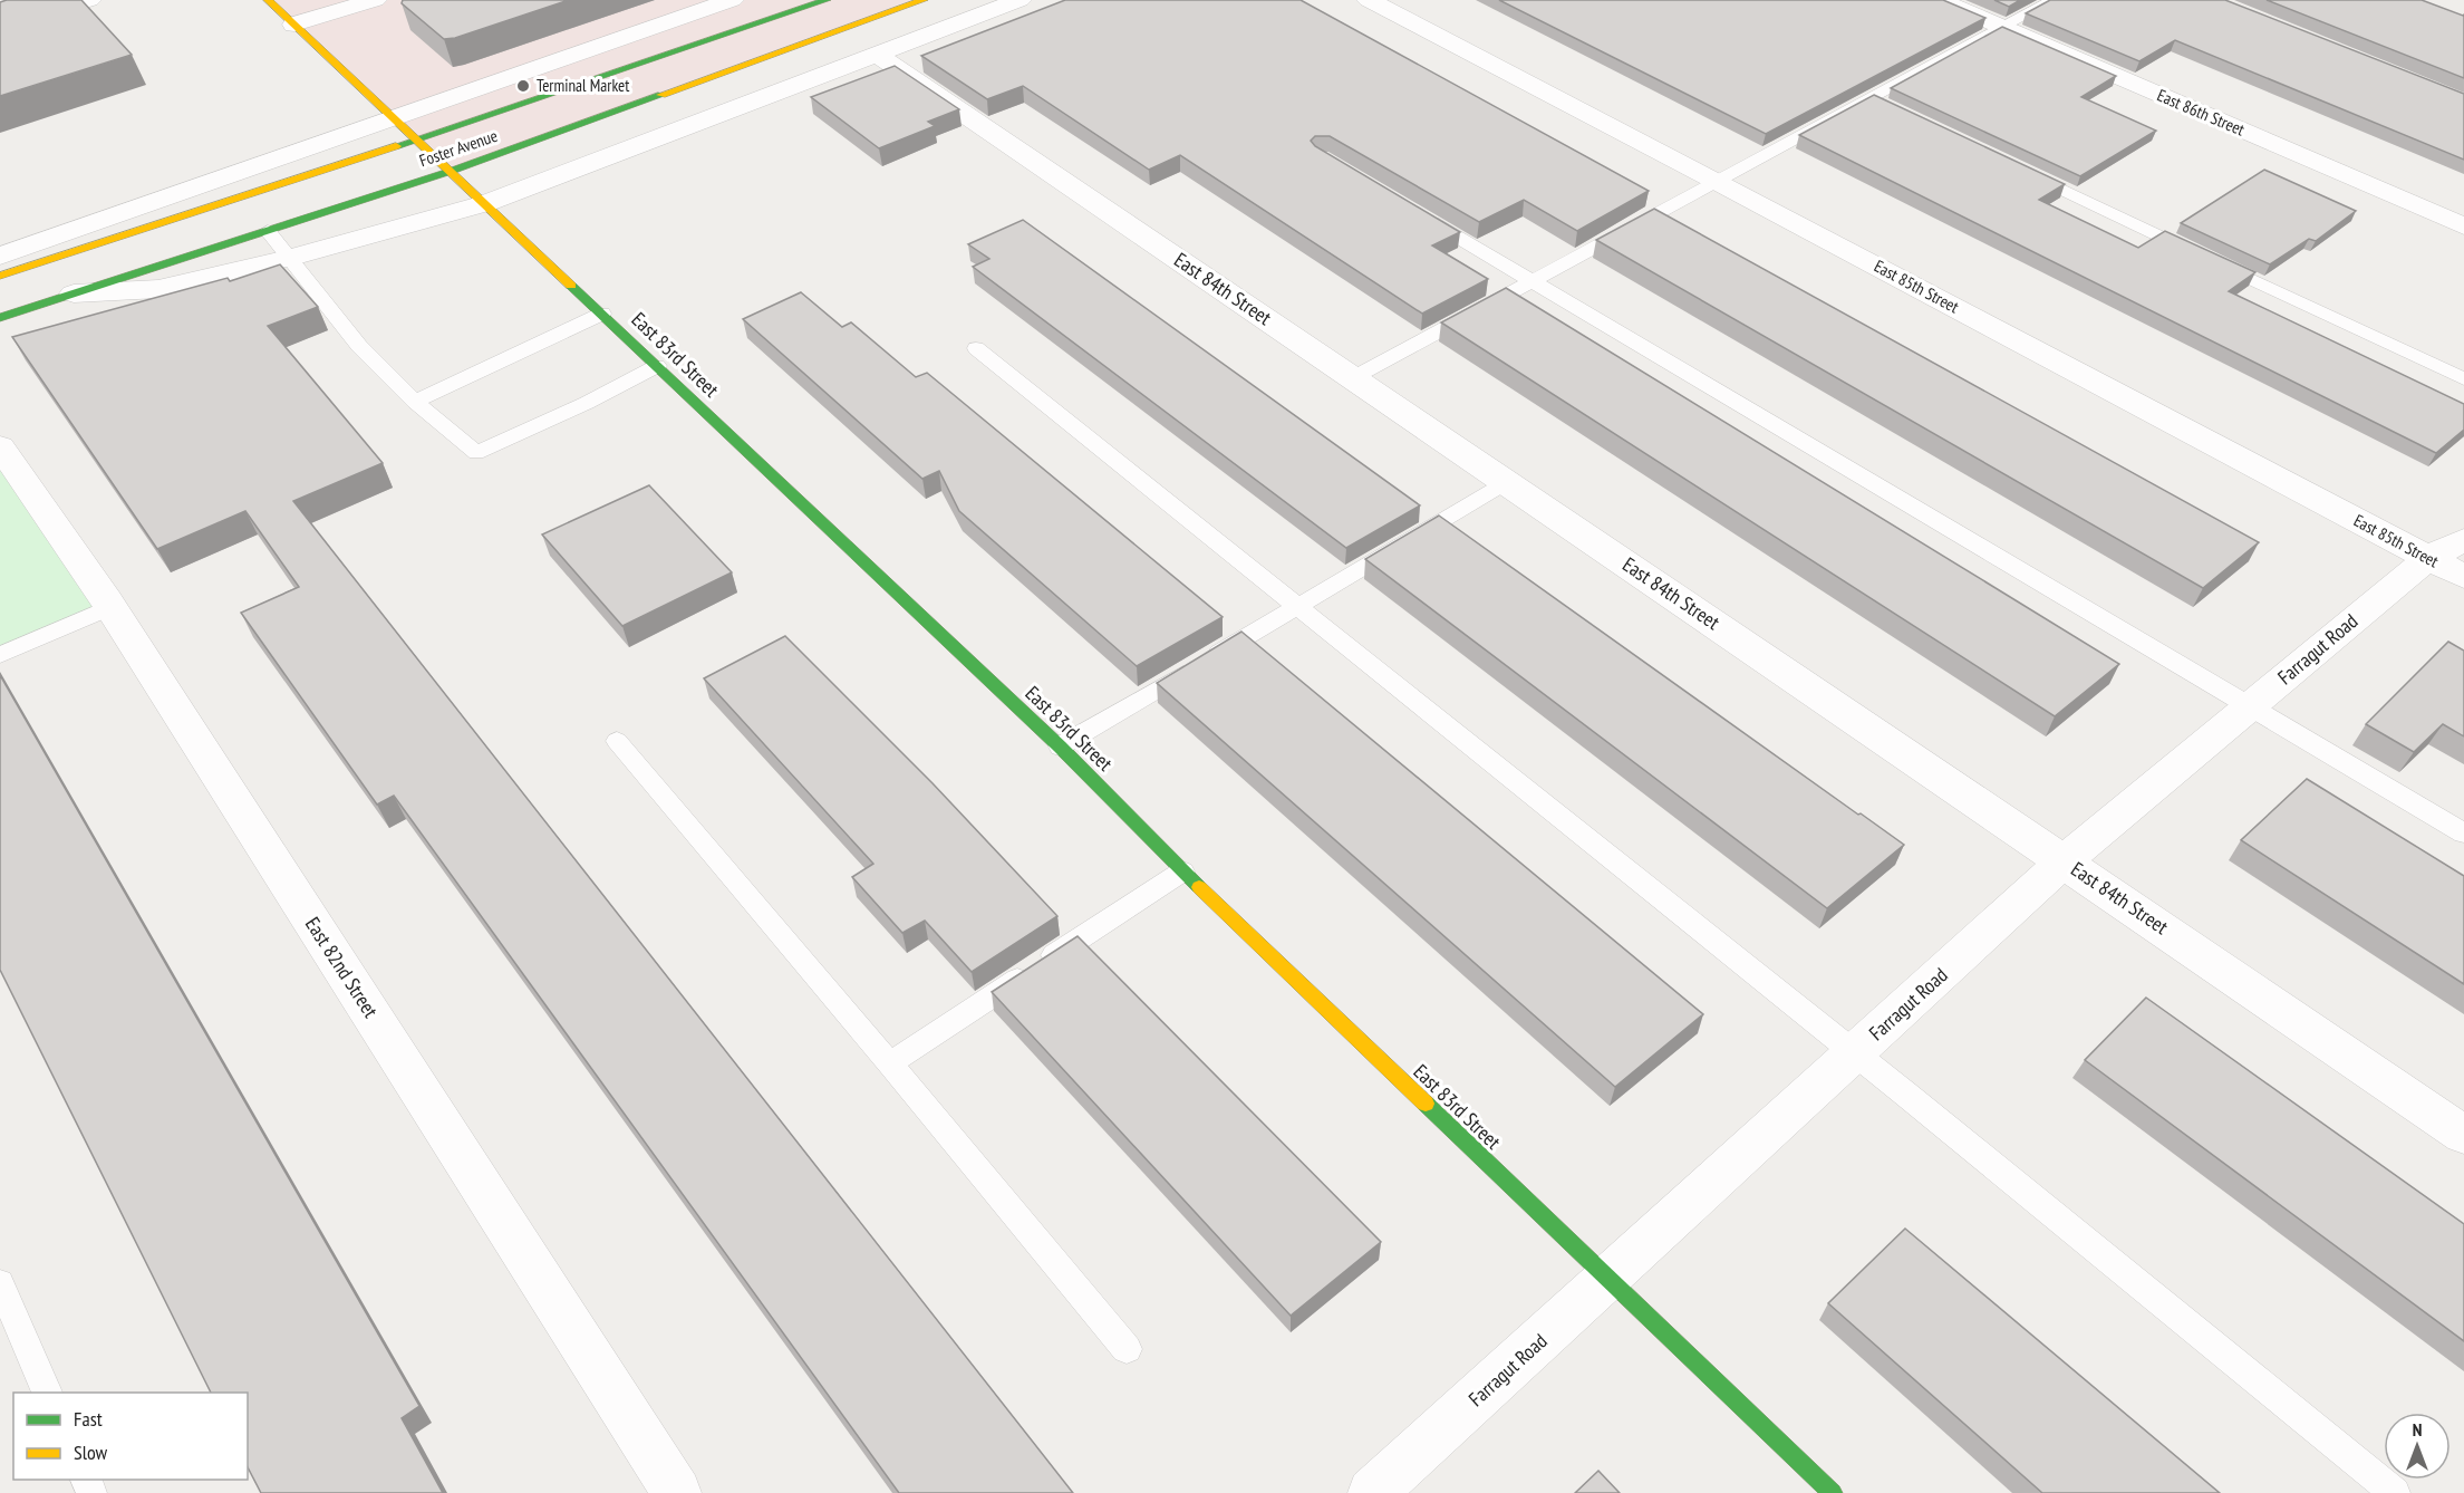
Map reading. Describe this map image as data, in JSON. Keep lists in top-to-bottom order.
{
  "streets": {
    "street": [
      "East 86th Street",
      "Foster Avenue",
      "East 85th Street",
      "East 84th Street",
      "East 83rd Street",
      "Farragut Road",
      "East 82nd Street"
    ]
  },
  "crossings": [
    ["Foster Avenue", "East 83rd Street"],
    ["East 85th Street", "Farragut Road"],
    ["East 84th Street", "Farragut Road"],
    ["East 83rd Street", "Farragut Road"]
  ],
  "places": ["Terminal Market"],
  "legend": ["Fast", "Slow"],
  "north": "top"
}
